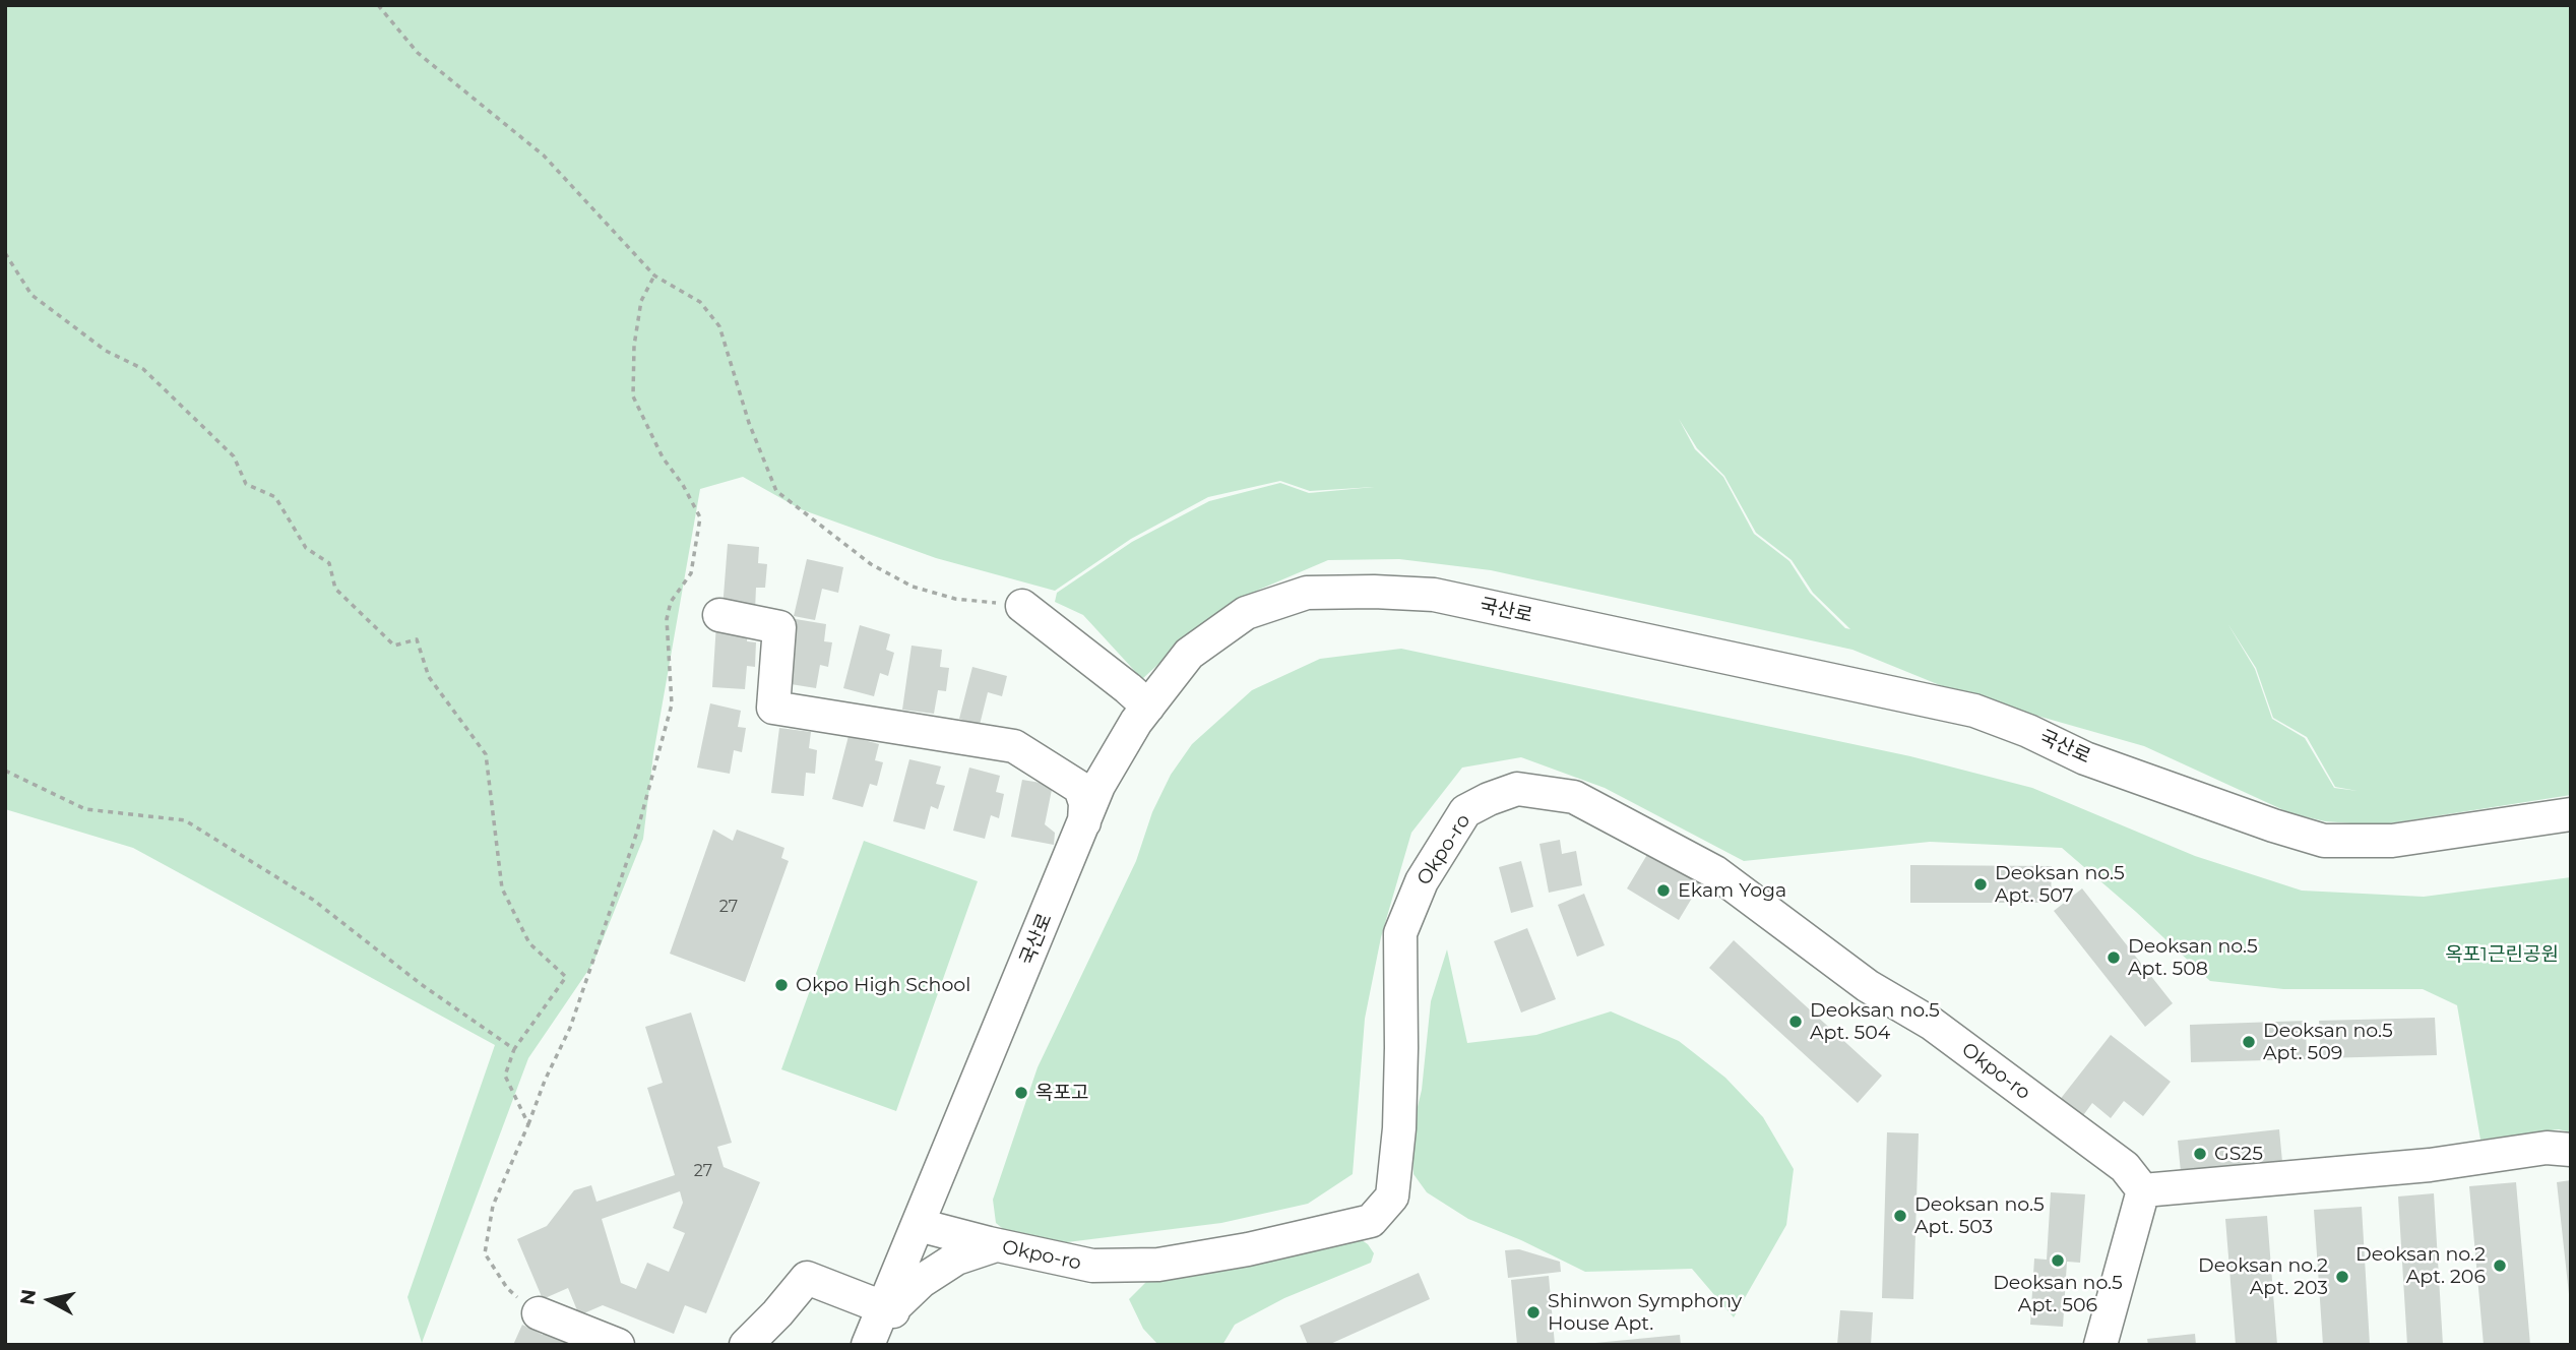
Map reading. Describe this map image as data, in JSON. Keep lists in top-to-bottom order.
{
  "streets": {
    "street": ["국산로", "Okpo-ro"]
  },
  "crossings": [
    ["국산로", "Okpo-ro"]
  ],
  "parks": ["옥포1근린공원"],
  "places": [
    "Deoksan no.5 Apt. 507",
    "Ekam Yoga",
    "Deoksan no.5 Apt. 508",
    "Okpo High School",
    "Deoksan no.5 Apt. 504",
    "Deoksan no.5 Apt. 509",
    "옥포고",
    "GS25",
    "Deoksan no.5 Apt. 503",
    "Deoksan no.5 Apt. 506",
    "Deoksan no.2 Apt. 206",
    "Deoksan no.2 Apt. 203",
    "Shinwon Symphony House Apt."
  ],
  "house_numbers": ["27", "27"],
  "north": "left"
}
